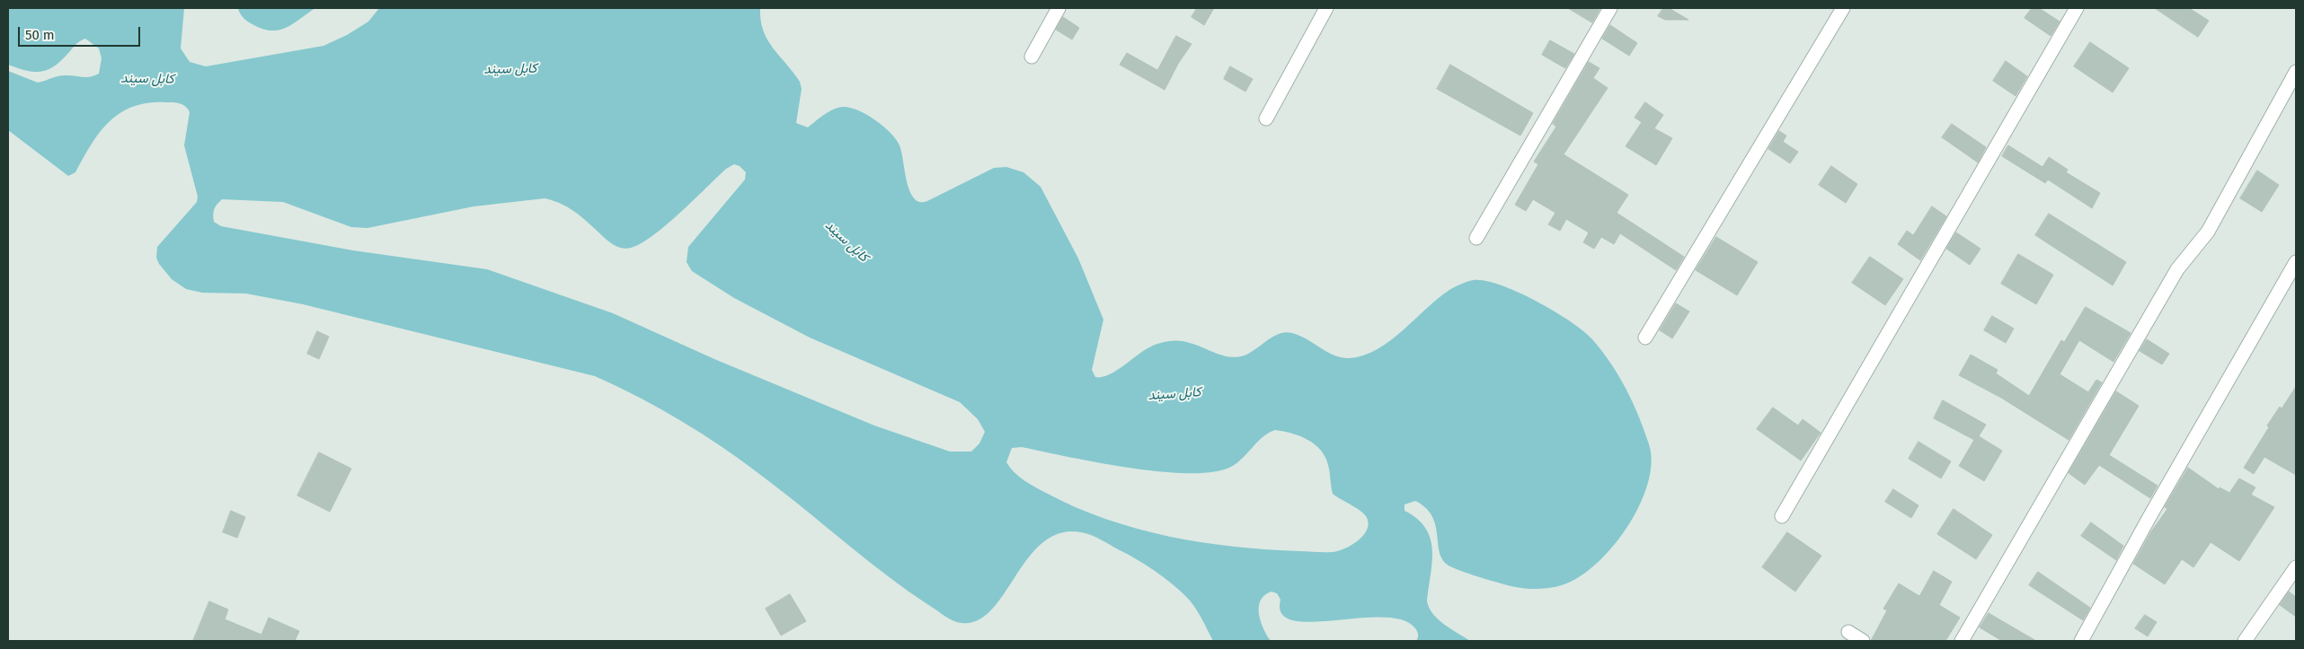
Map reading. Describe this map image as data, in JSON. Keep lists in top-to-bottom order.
{
  "water": ["کابل سيند"],
  "scale_bar": "50 m"
}
